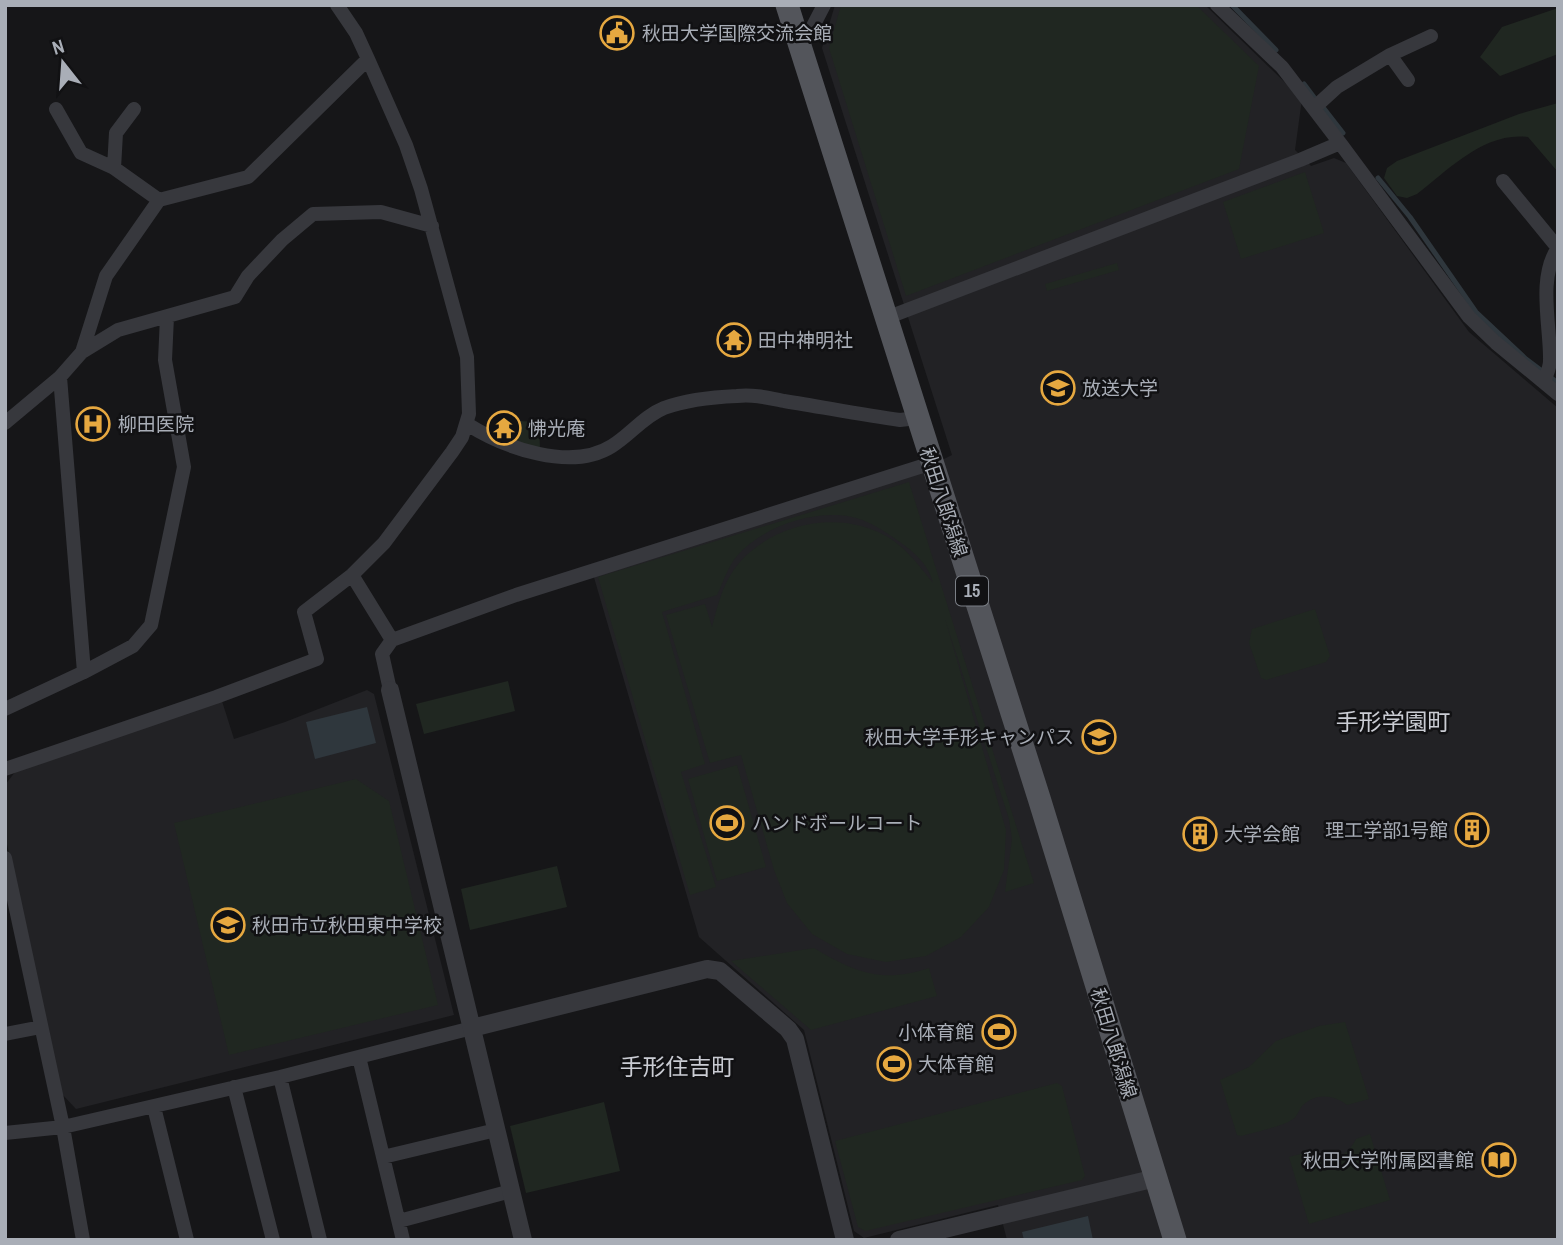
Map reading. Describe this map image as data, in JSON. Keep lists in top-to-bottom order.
{
  "streets": {
    "main road": ["秋田八郎潟線", "15"]
  },
  "districts": ["手形学園町", "手形住吉町"],
  "places": {
    "public building": ["秋田大学国際交流会館"],
    "temple": ["田中神明社", "怫光庵"],
    "school or university": ["放送大学", "秋田大学手形キャンパス", "秋田市立秋田東中学校"],
    "hospital": ["柳田医院"],
    "sports": ["ハンドボールコート", "小体育館", "大体育館"],
    "building": ["理工学部1号館", "大学会館"],
    "library": ["秋田大学附属図書館"]
  },
  "north": "top"
}
